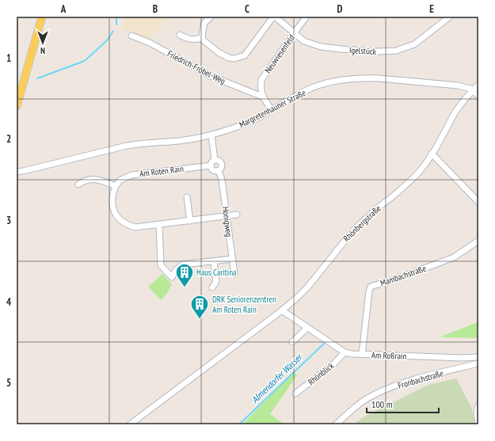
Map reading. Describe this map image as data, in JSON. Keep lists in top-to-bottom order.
{
  "streets": {
    "street": [
      "Igelstück",
      "Neuwiesenfeld",
      "Friedrich-Fröbel-Weg",
      "Margretenhauner Straße",
      "Am Roten Rain",
      "Honigweg",
      "Rhönbergstraße",
      "Mambachstraße",
      "Am Roßrain",
      "Rhönblick",
      "Fronbachstraße"
    ]
  },
  "crossings": [
    ["Igelstück", "Neuwiesenfeld"],
    ["Neuwiesenfeld", "Friedrich-Fröbel-Weg"],
    ["Margretenhauner Straße", "Rhönbergstraße"],
    ["Am Roten Rain", "Honigweg"],
    ["Rhönbergstraße", "Am Roßrain"],
    ["Mambachstraße", "Am Roßrain"],
    ["Am Roßrain", "Rhönblick"]
  ],
  "water": ["Almendorfer Wasser"],
  "places": {
    "building": ["Haus Caritina", "DRK Seniorenzentren Am Roten Rain"]
  },
  "scale_bar": "100 m",
  "north": "bottom",
  "grid": {
    "columns": [
      "A",
      "B",
      "C",
      "D",
      "E"
    ],
    "rows": [
      "1",
      "2",
      "3",
      "4",
      "5"
    ]
  }
}
